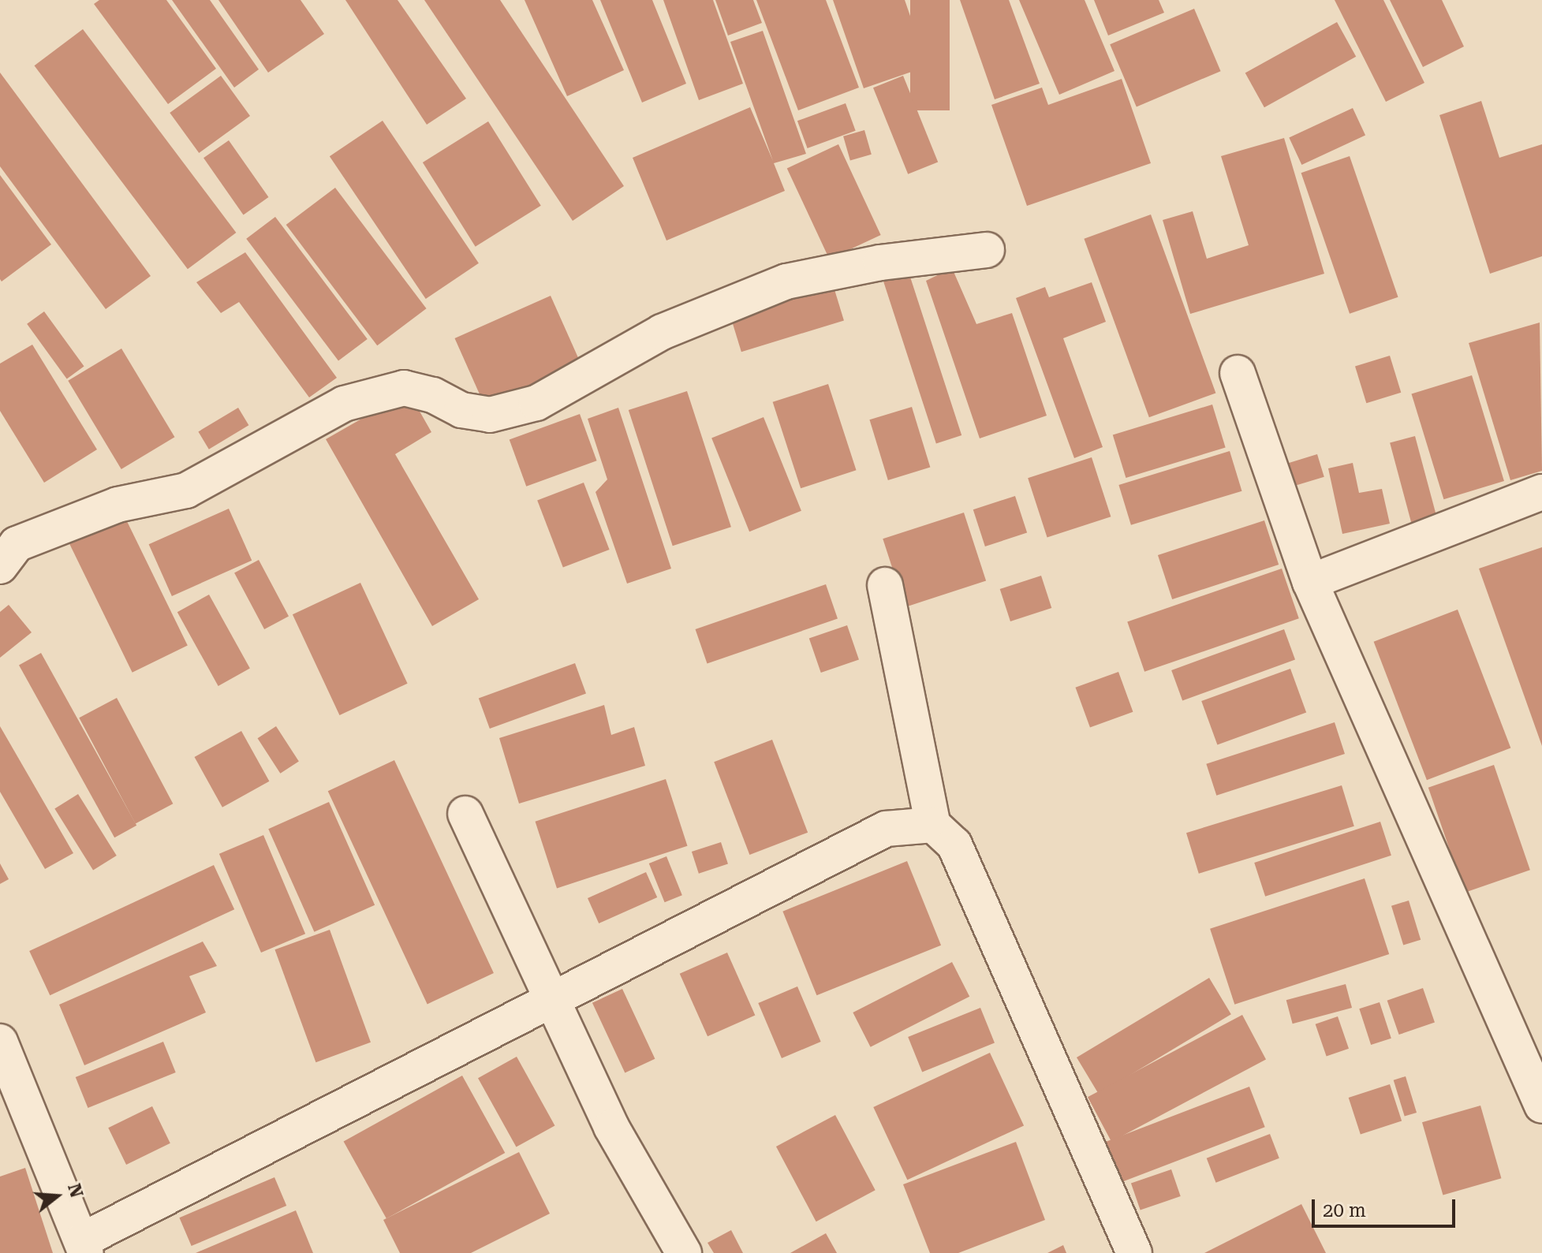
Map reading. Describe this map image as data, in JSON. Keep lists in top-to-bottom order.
{
  "scale_bar": "20 m",
  "north": "right"
}
